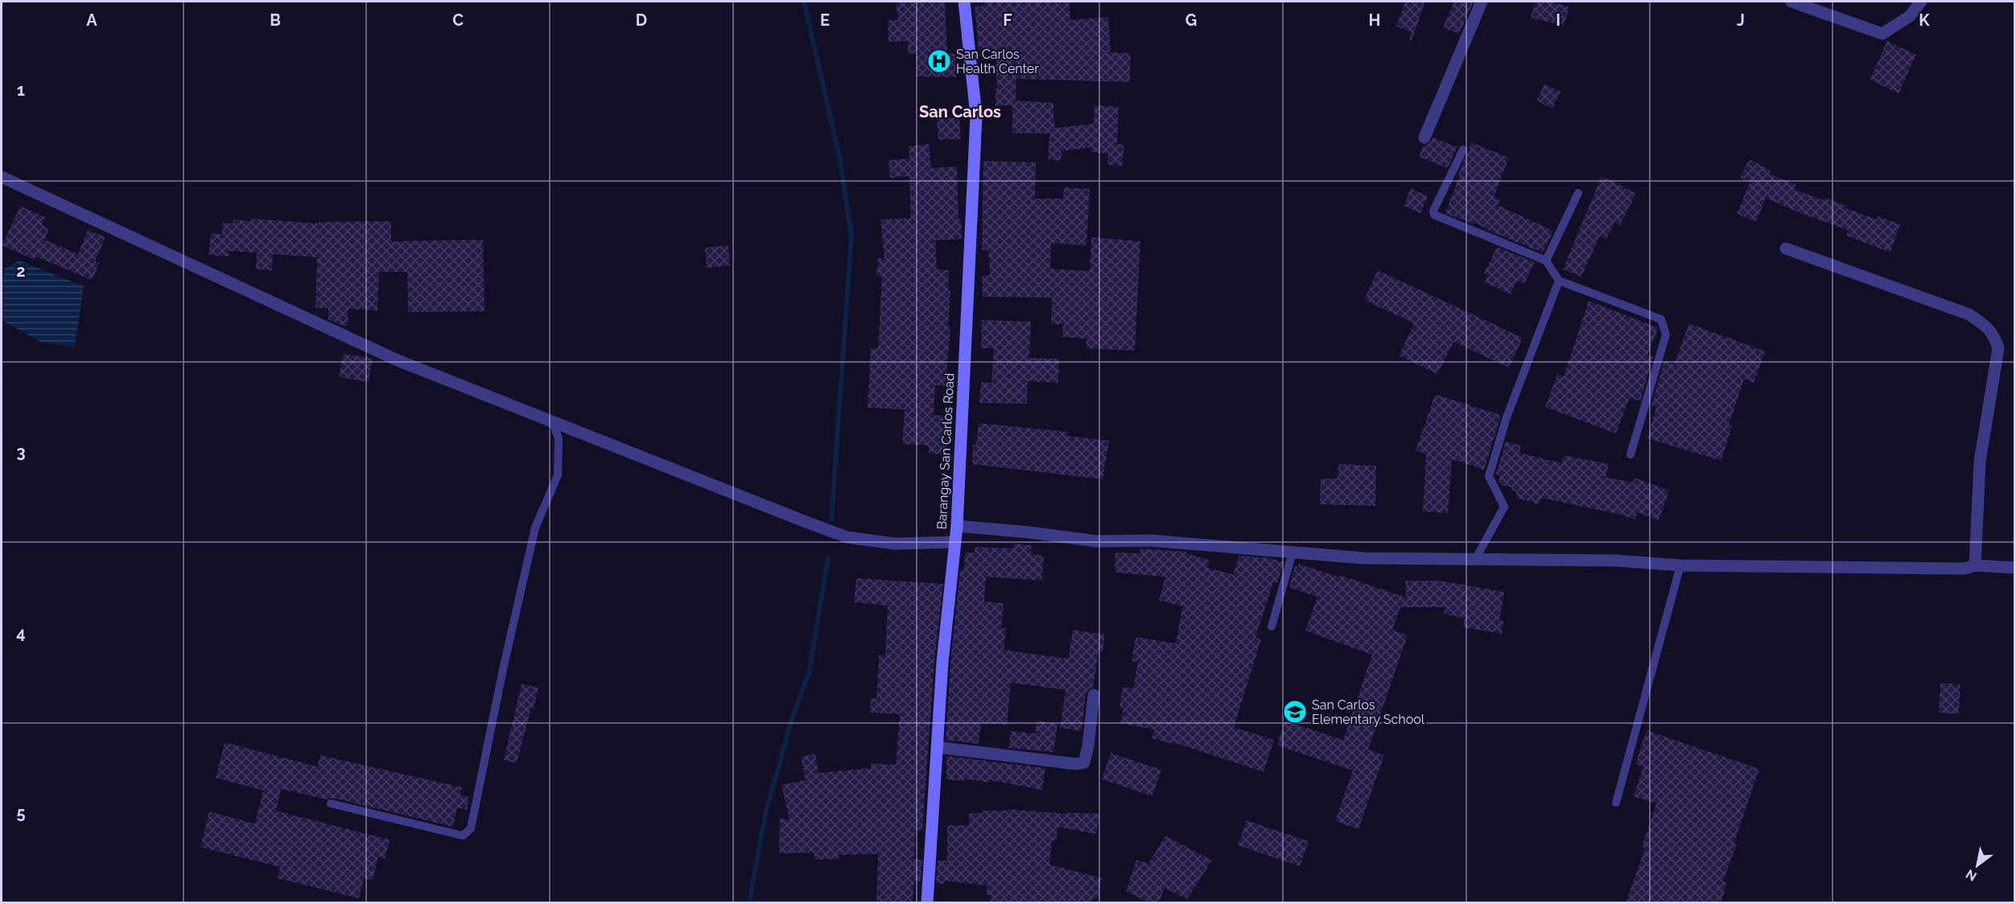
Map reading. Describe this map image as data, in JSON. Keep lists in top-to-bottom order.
{
  "streets": {
    "street": ["Barangay San Carlos Road"]
  },
  "districts": ["San Carlos"],
  "places": {
    "hospital": ["San Carlos Health Center"],
    "school or university": ["San Carlos Elementary School"]
  },
  "north": "bottom left",
  "grid": {
    "columns": [
      "A",
      "B",
      "C",
      "D",
      "E",
      "F",
      "G",
      "H",
      "I",
      "J",
      "K"
    ],
    "rows": [
      "1",
      "2",
      "3",
      "4",
      "5"
    ]
  }
}
